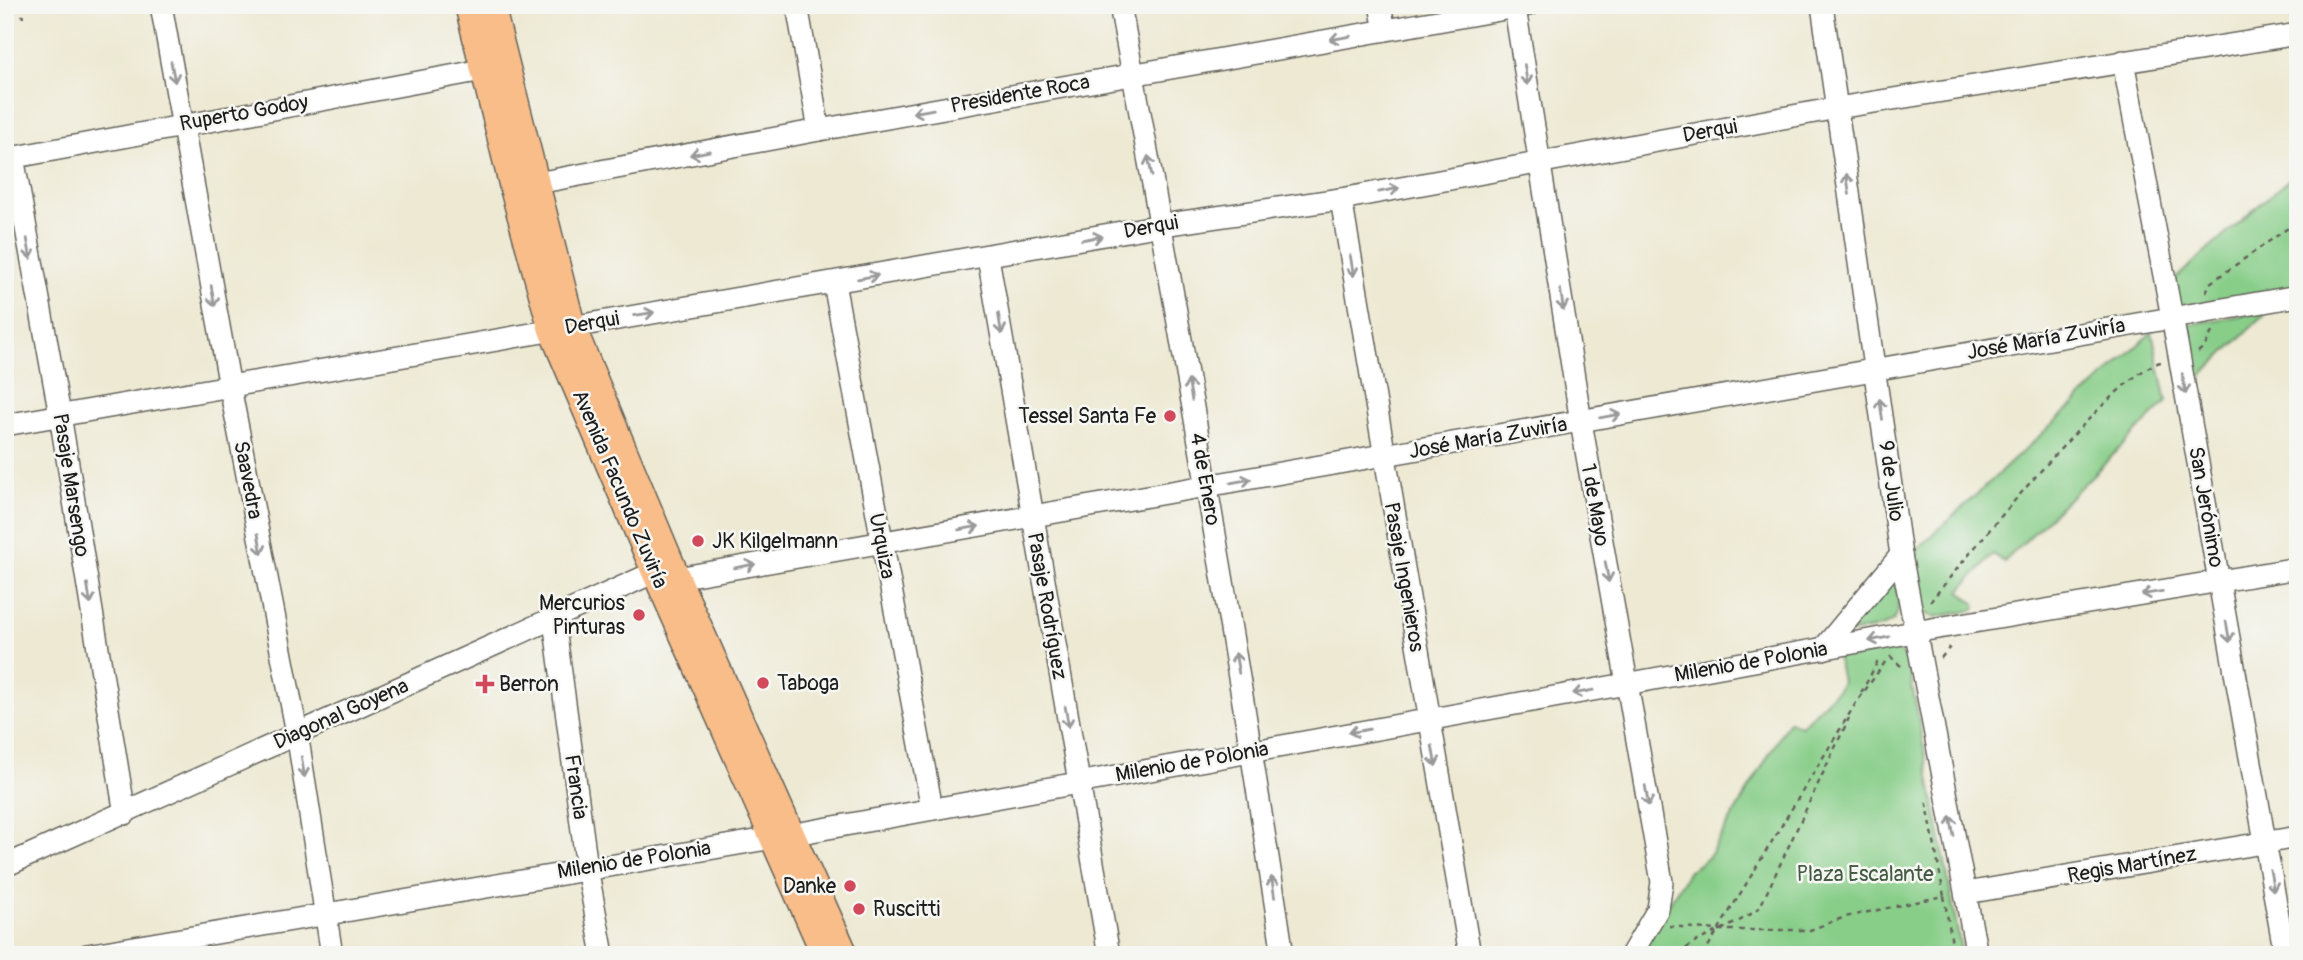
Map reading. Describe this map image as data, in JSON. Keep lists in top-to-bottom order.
{
  "streets": {
    "main road": ["Avenida Facundo Zuviría"],
    "street": [
      "Presidente Roca",
      "Ruperto Godoy",
      "Derqui",
      "José María Zuviría",
      "4 de Enero",
      "Saavedra",
      "9 de Julio",
      "Pasaje Marsengo",
      "1 de Mayo",
      "San Jerónimo",
      "Urquiza",
      "Pasaje Ingenieros",
      "Pasaje Rodríguez",
      "Milenio de Polonia",
      "Diagonal Goyena",
      "Francia",
      "Regis Martínez"
    ]
  },
  "crossings": [
    ["Presidente Roca", "4 de Enero"],
    ["Presidente Roca", "Avenida Facundo Zuviría"],
    ["Presidente Roca", "1 de Mayo"],
    ["Ruperto Godoy", "Saavedra"],
    ["Ruperto Godoy", "Pasaje Marsengo"],
    ["Ruperto Godoy", "Avenida Facundo Zuviría"],
    ["Derqui", "4 de Enero"],
    ["Derqui", "Saavedra"],
    ["Derqui", "9 de Julio"],
    ["Derqui", "Pasaje Marsengo"],
    ["Derqui", "Avenida Facundo Zuviría"],
    ["Derqui", "1 de Mayo"],
    ["Derqui", "San Jerónimo"],
    ["Derqui", "Urquiza"],
    ["Derqui", "Pasaje Ingenieros"],
    ["Derqui", "Pasaje Rodríguez"],
    ["José María Zuviría", "4 de Enero"],
    ["José María Zuviría", "9 de Julio"],
    ["José María Zuviría", "Avenida Facundo Zuviría"],
    ["José María Zuviría", "1 de Mayo"],
    ["José María Zuviría", "San Jerónimo"],
    ["José María Zuviría", "Urquiza"],
    ["José María Zuviría", "Pasaje Ingenieros"],
    ["José María Zuviría", "Pasaje Rodríguez"],
    ["José María Zuviría", "Diagonal Goyena"],
    ["4 de Enero", "Milenio de Polonia"],
    ["Saavedra", "Milenio de Polonia"],
    ["Saavedra", "Diagonal Goyena"],
    ["9 de Julio", "Milenio de Polonia"],
    ["9 de Julio", "Regis Martínez"],
    ["Pasaje Marsengo", "Diagonal Goyena"],
    ["Avenida Facundo Zuviría", "Milenio de Polonia"],
    ["Avenida Facundo Zuviría", "Diagonal Goyena"],
    ["1 de Mayo", "Milenio de Polonia"],
    ["San Jerónimo", "Milenio de Polonia"],
    ["San Jerónimo", "Regis Martínez"],
    ["Urquiza", "Milenio de Polonia"],
    ["Pasaje Ingenieros", "Milenio de Polonia"],
    ["Pasaje Rodríguez", "Milenio de Polonia"],
    ["Milenio de Polonia", "Francia"],
    ["Diagonal Goyena", "Francia"]
  ],
  "one_way": [
    "Presidente Roca",
    "José María Zuviría",
    "4 de Enero",
    "Saavedra",
    "9 de Julio",
    "Pasaje Marsengo",
    "1 de Mayo",
    "San Jerónimo",
    "Pasaje Ingenieros",
    "Pasaje Rodríguez"
  ],
  "parks": ["Plaza Escalante"],
  "places": {
    "other": [
      "Tessel Santa Fe",
      "JK Kilgelmann",
      "Mercurios Pinturas",
      "Taboga",
      "Danke",
      "Ruscitti"
    ],
    "health": ["Berron"]
  }
}
